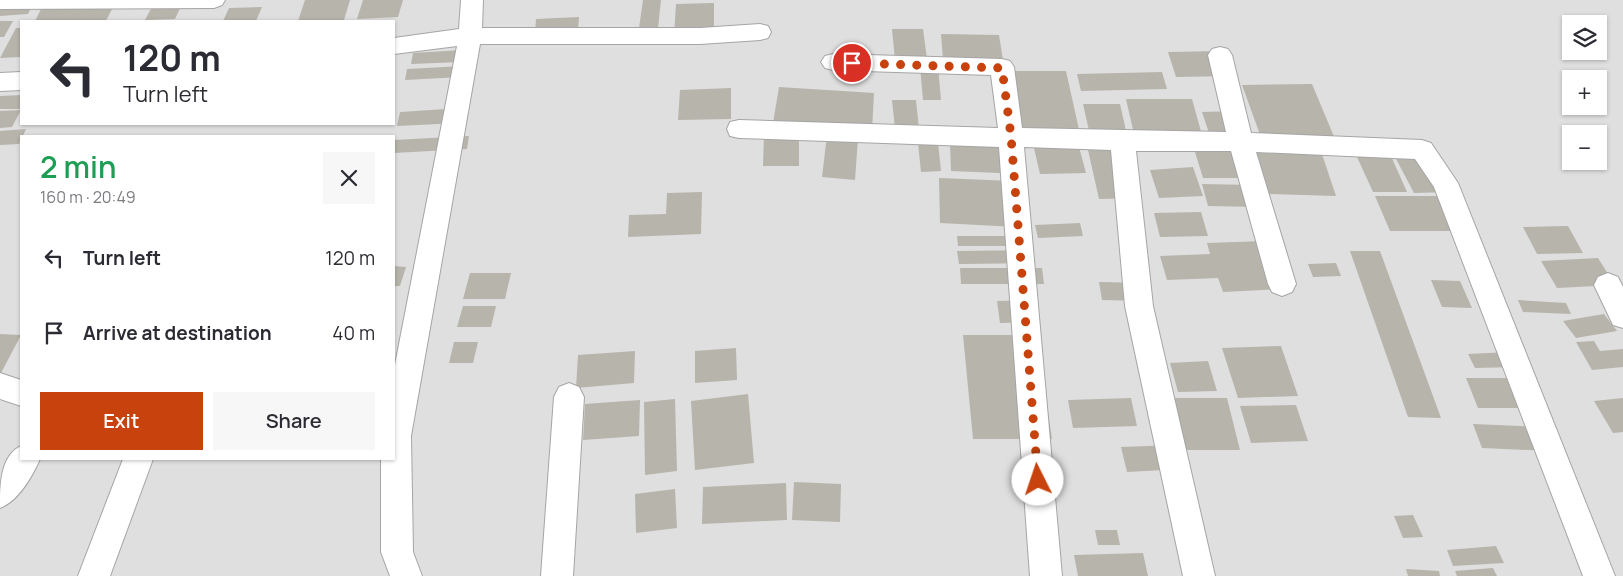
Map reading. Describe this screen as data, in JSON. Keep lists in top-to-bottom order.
{
  "page": {
    "map_buttons": ["+", "−"],
    "turn": ["120 m", "Turn left"],
    "heading": ["2 min", "160 m · 20:49"],
    "list": [
      {
        "name": "Turn left",
        "value": "120 m"
      },
      {
        "name": "Arrive at destination",
        "value": "40 m"
      }
    ],
    "buttons": ["Exit", "Share"]
  }
}
